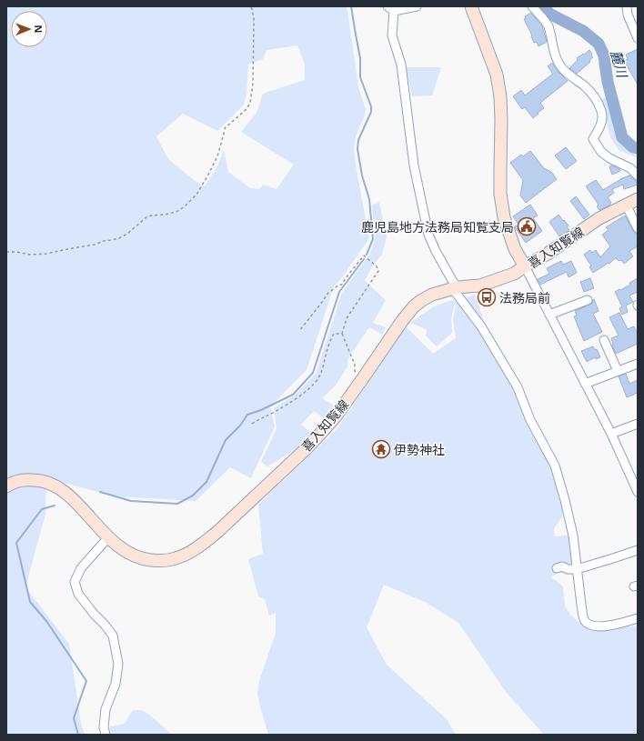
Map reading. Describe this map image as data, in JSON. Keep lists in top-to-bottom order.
{
  "streets": {
    "main road": ["喜入知覧線"]
  },
  "water": ["麓川"],
  "places": {
    "public building": ["鹿児島地方法務局知覧支局"],
    "bus stop": ["法務局前"],
    "temple": ["伊勢神社"]
  },
  "north": "right"
}
